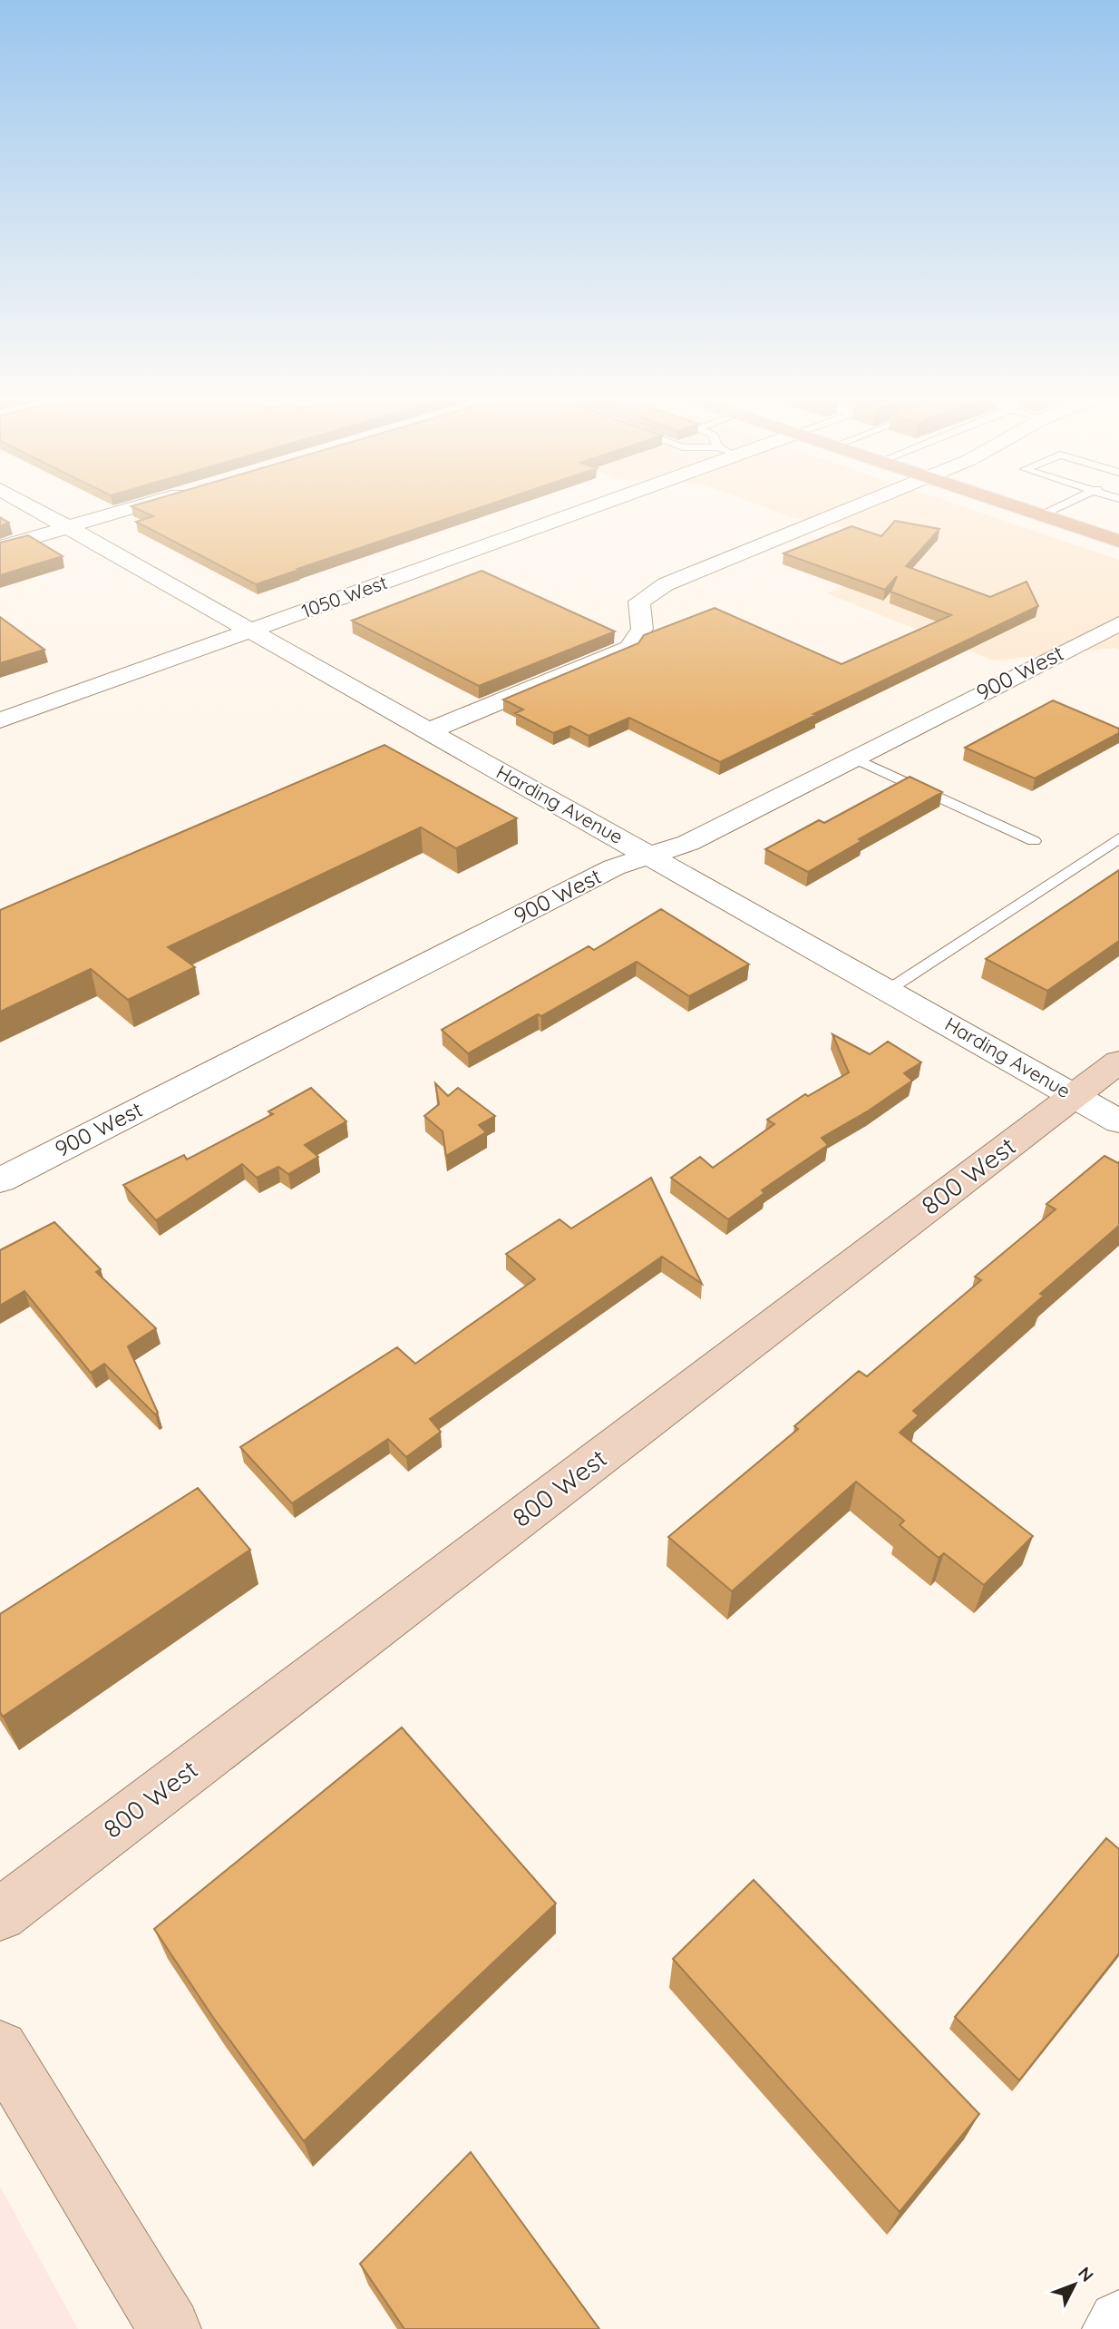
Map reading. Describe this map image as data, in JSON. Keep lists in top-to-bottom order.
{
  "streets": {
    "street": [
      "1050 West",
      "900 West",
      "Harding Avenue",
      "800 West"
    ]
  },
  "crossings": [
    ["1050 West", "Harding Avenue"],
    ["900 West", "Harding Avenue"],
    ["Harding Avenue", "800 West"]
  ],
  "north": "top right"
}
